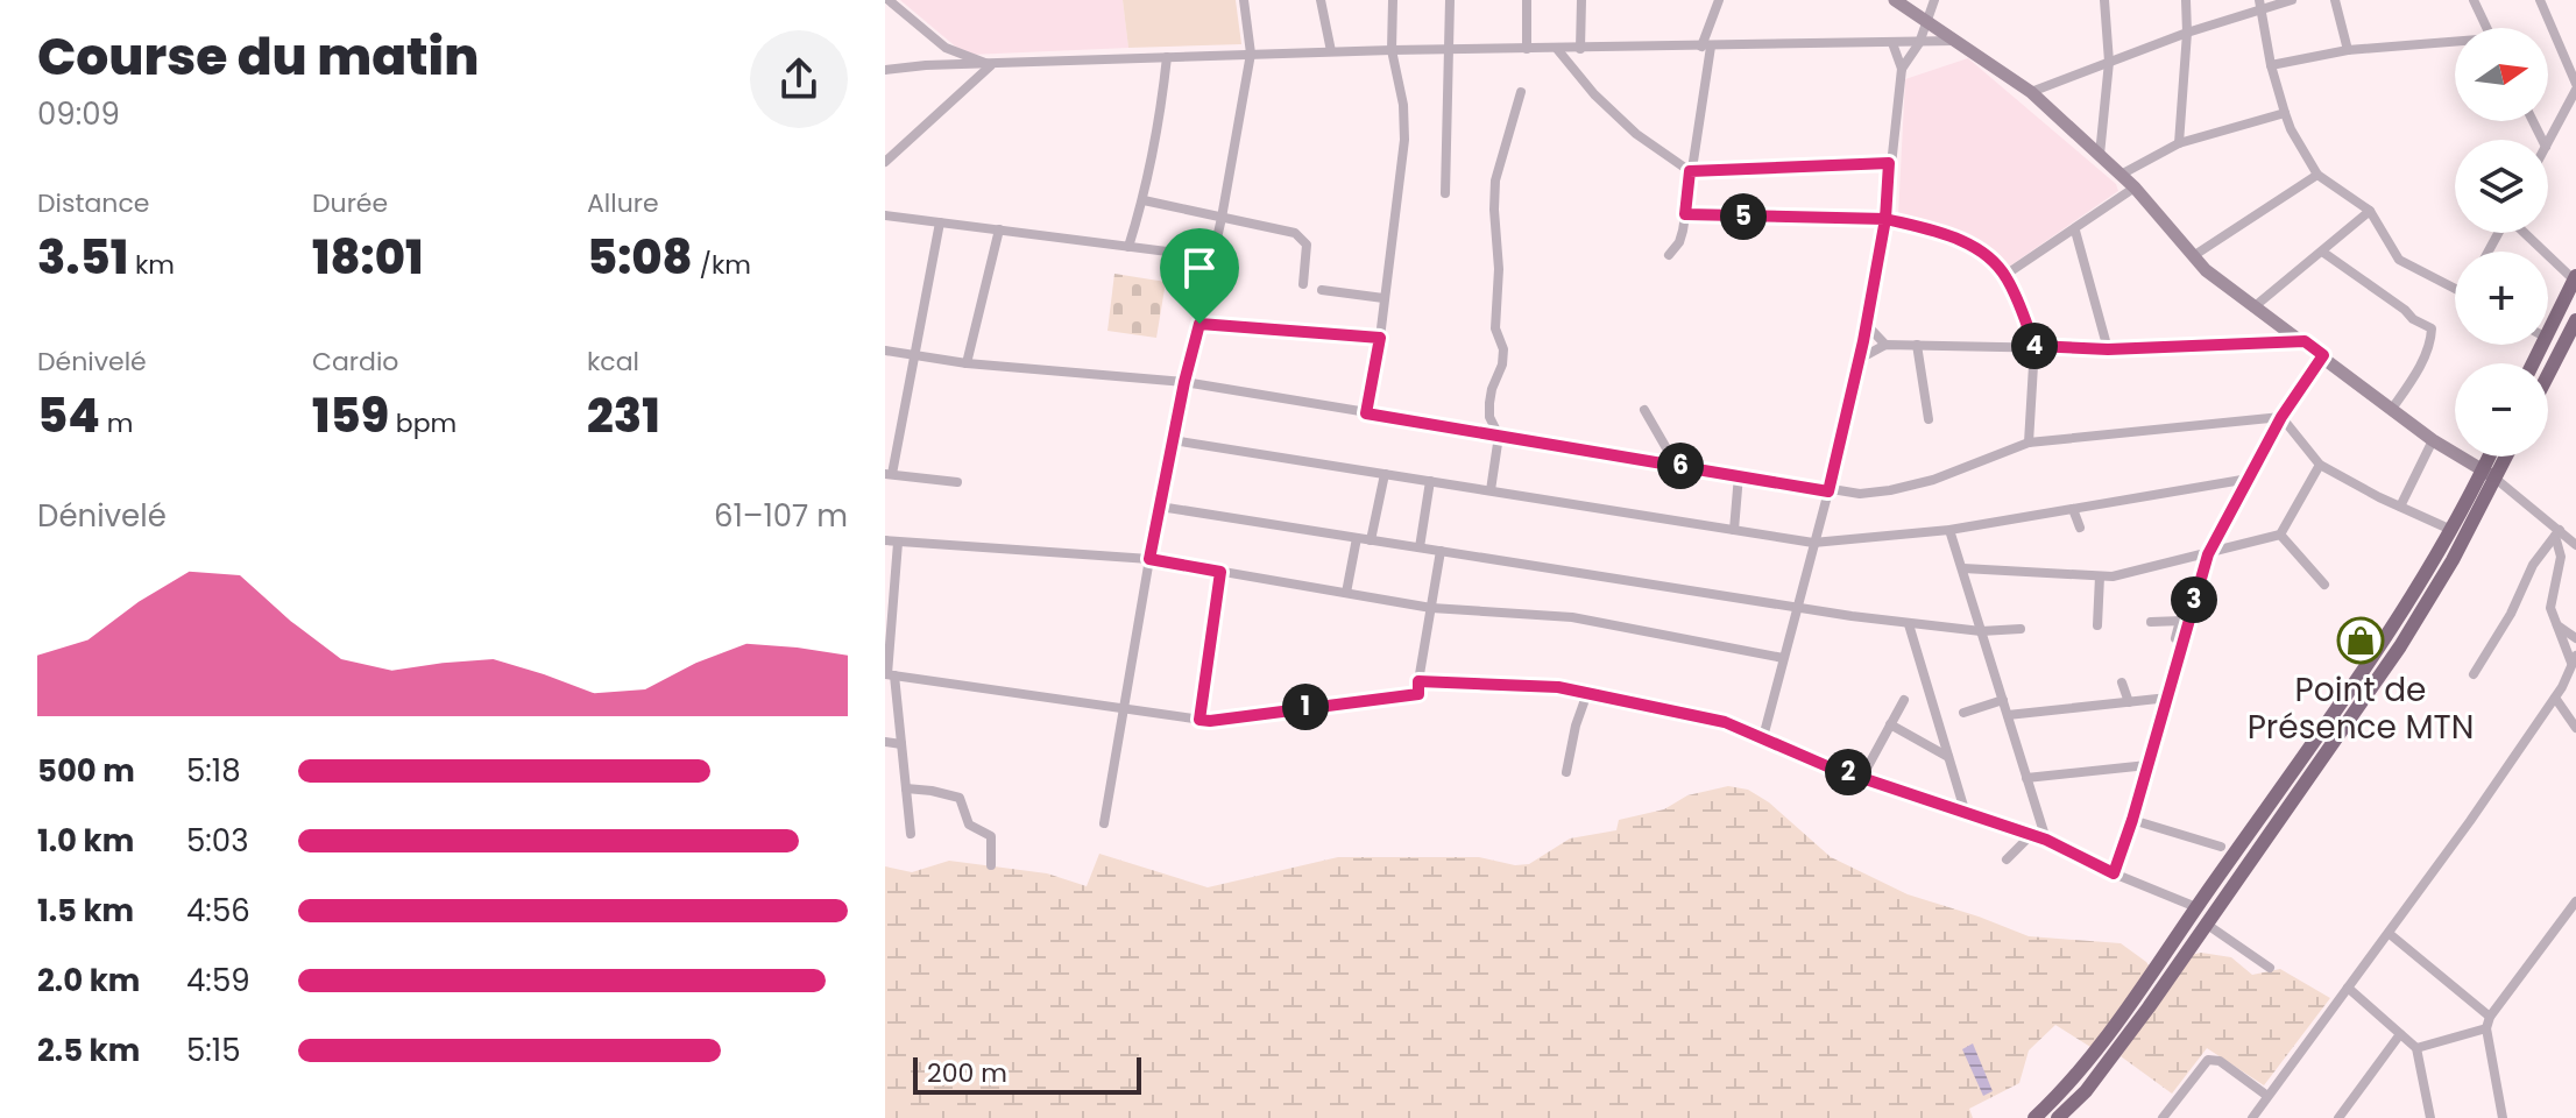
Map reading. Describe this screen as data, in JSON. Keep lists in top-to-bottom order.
{
  "places": {
    "shop": ["Point de Présence MTN"]
  },
  "scale_bar": "200 m",
  "north": "right",
  "page": {
    "heading": ["Course du matin", "09:09"],
    "map_buttons": ["+", "−"],
    "stats": [
      ["Distance", "3.51 km"],
      ["Durée", "18:01"],
      ["Allure", "5:08 /km"],
      ["Dénivelé", "54 m"],
      ["Cardio", "159 bpm"],
      ["kcal", "231"]
    ],
    "pins": [
      "5",
      "4",
      "6",
      "3",
      "1",
      "2"
    ],
    "chart": ["Dénivelé", "61–107 m"],
    "list": [
      {
        "name": "500 m",
        "note": "5:18"
      },
      {
        "name": "1.0 km",
        "note": "5:03"
      },
      {
        "name": "1.5 km",
        "note": "4:56"
      },
      {
        "name": "2.0 km",
        "note": "4:59"
      },
      {
        "name": "2.5 km",
        "note": "5:15"
      }
    ],
    "scale": "200 m"
  }
}
